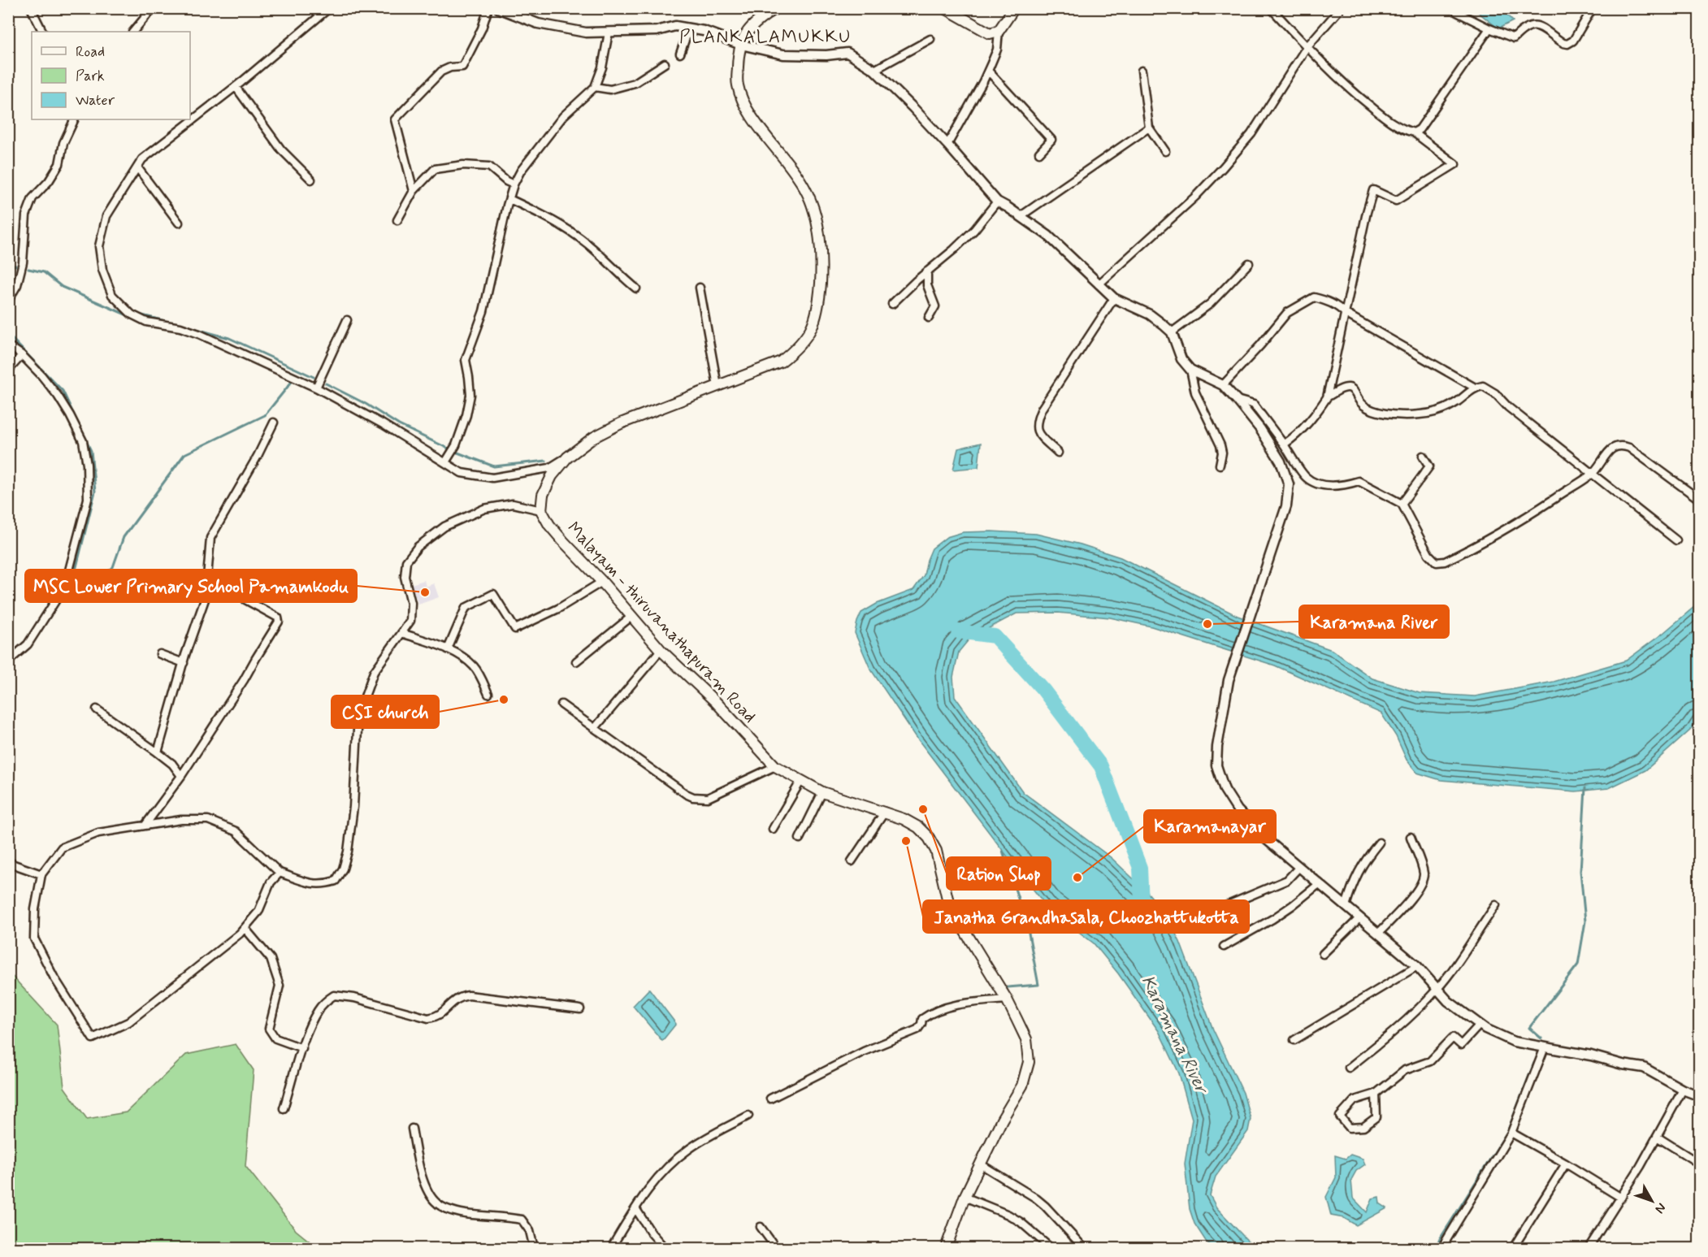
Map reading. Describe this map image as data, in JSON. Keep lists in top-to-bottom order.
{
  "streets": {
    "main road": ["Malayam - thiruvanathapuram Road"]
  },
  "districts": ["PLANKALAMUKKU"],
  "water": ["Karamana River"],
  "places": [
    "MSC Lower Primary School Pamamkodu",
    "Karamana River",
    "CSI church",
    "Ration Shop",
    "Janatha Grandhasala, Choozhattukotta",
    "Karamanayar"
  ],
  "legend": ["Road", "Park", "Water"],
  "north": "bottom right"
}
